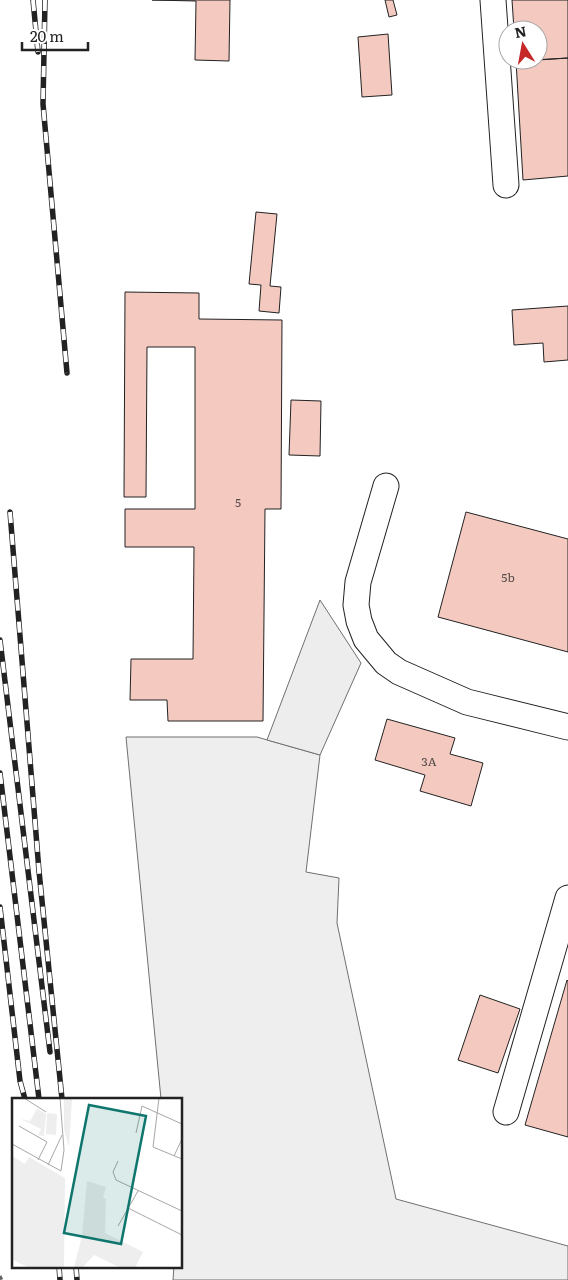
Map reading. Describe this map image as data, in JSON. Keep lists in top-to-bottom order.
{
  "house_numbers": ["5", "5b", "3A"],
  "scale_bar": "20 m",
  "north": "top"
}
